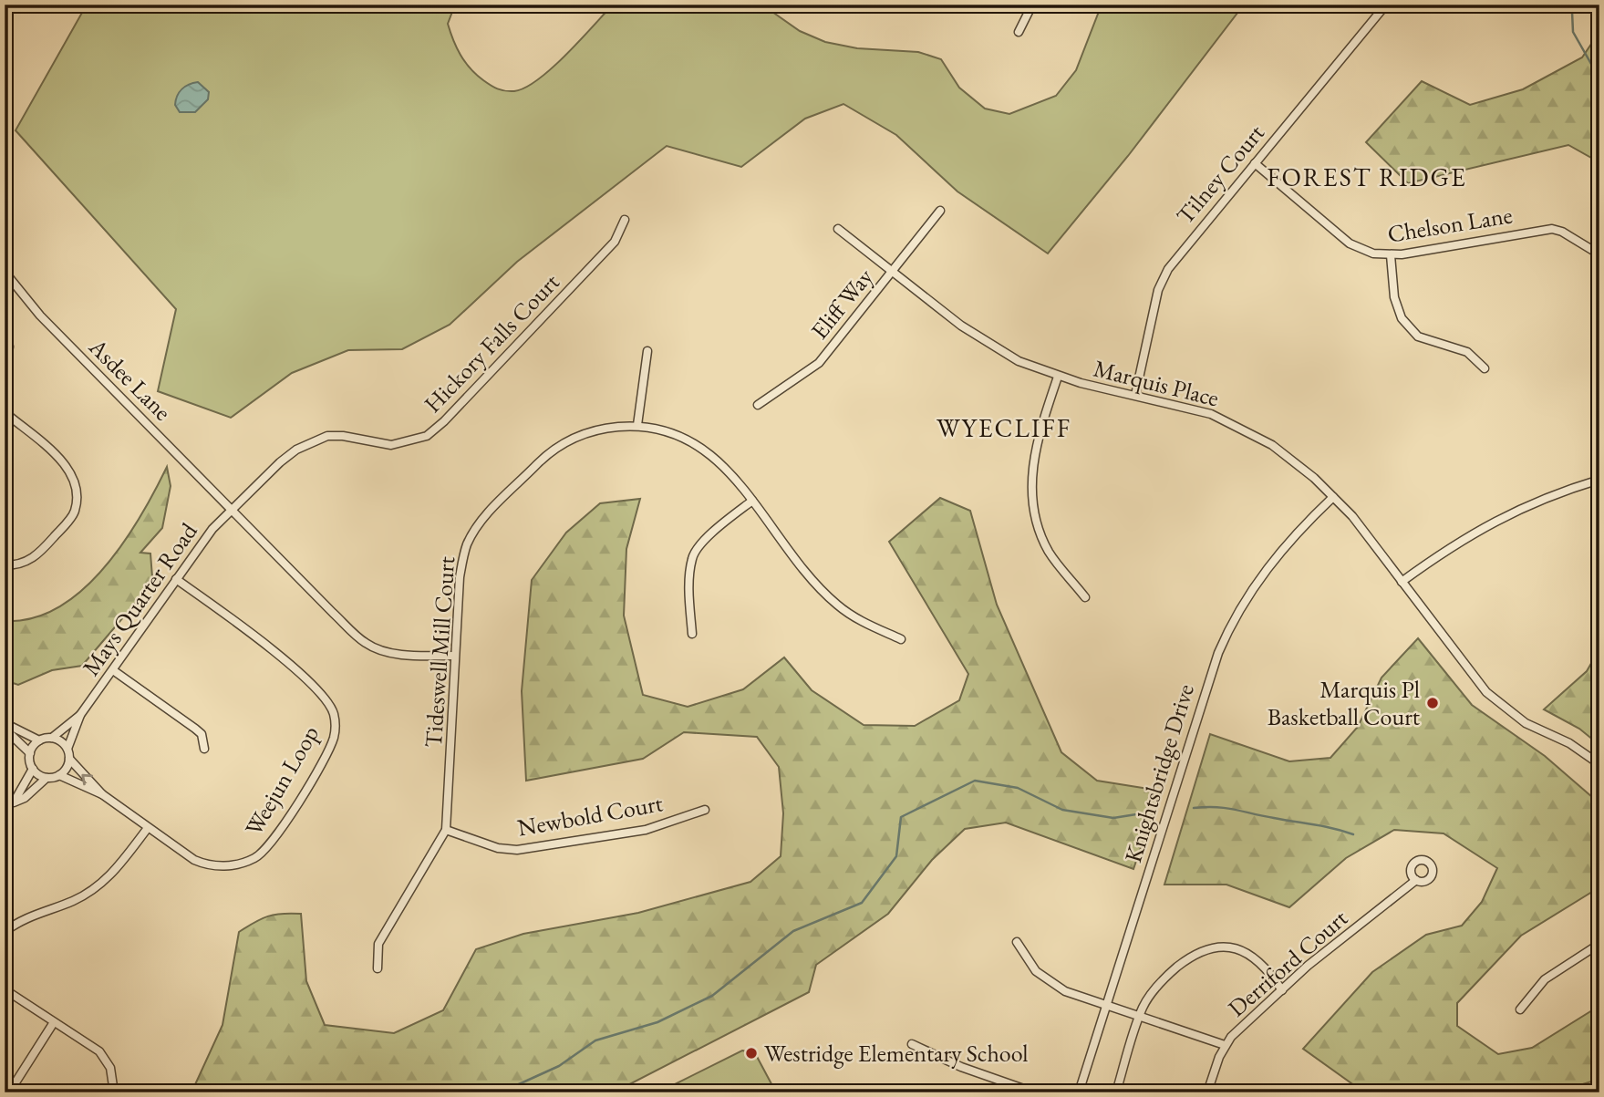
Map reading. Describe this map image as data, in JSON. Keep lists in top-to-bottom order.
{
  "streets": {
    "street": [
      "Tilney Court",
      "Chelson Lane",
      "Eliff Way",
      "Hickory Falls Court",
      "Asdee Lane",
      "Marquis Place",
      "Mays Quarter Road",
      "Tideswell Mill Court",
      "Knightsbridge Drive",
      "Weejun Loop",
      "Newbold Court",
      "Derriford Court"
    ]
  },
  "crossings": [
    ["Tilney Court", "Chelson Lane"],
    ["Tilney Court", "Marquis Place"],
    ["Eliff Way", "Marquis Place"],
    ["Hickory Falls Court", "Asdee Lane"],
    ["Hickory Falls Court", "Mays Quarter Road"],
    ["Asdee Lane", "Mays Quarter Road"],
    ["Asdee Lane", "Tideswell Mill Court"],
    ["Marquis Place", "Knightsbridge Drive"],
    ["Mays Quarter Road", "Weejun Loop"],
    ["Tideswell Mill Court", "Newbold Court"]
  ],
  "districts": ["FOREST RIDGE", "WYECLIFF"],
  "places": ["Marquis Pl Basketball Court", "Westridge Elementary School"]
}
